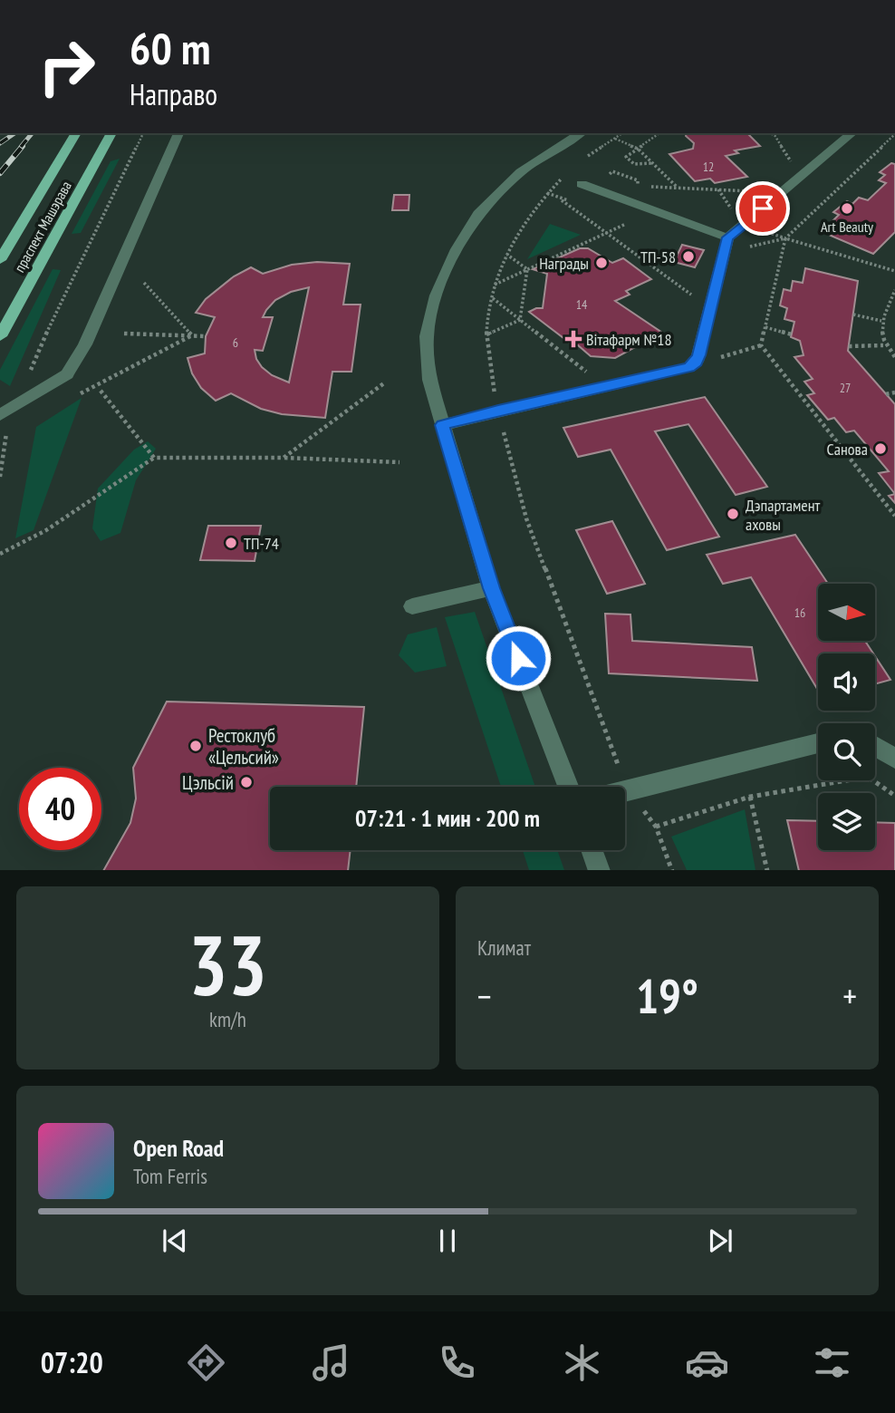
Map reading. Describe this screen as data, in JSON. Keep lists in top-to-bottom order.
{
  "streets": {
    "main road": ["праспект Машэрава"]
  },
  "places": {
    "other": [
      "Art Beauty",
      "ТП-58",
      "Награды",
      "Санова",
      "Дэпартамент аховы",
      "ТП-74",
      "Рестоклуб «Цельсий»",
      "Цэльсій"
    ],
    "health": ["Вітафарм №18"]
  },
  "house_numbers": [
    "12",
    "14",
    "6",
    "27",
    "16"
  ],
  "north": "right",
  "page": {
    "turn": ["60 m", "Направо"],
    "limit": "40",
    "trip": "07:21 · 1 мин · 200 m",
    "tile": [
      ["33", "km/h"],
      "Климат"
    ],
    "heat": ["−", "19°", "+"],
    "song": ["Open Road", "Tom Ferris"],
    "tabs": "07:20"
  }
}
